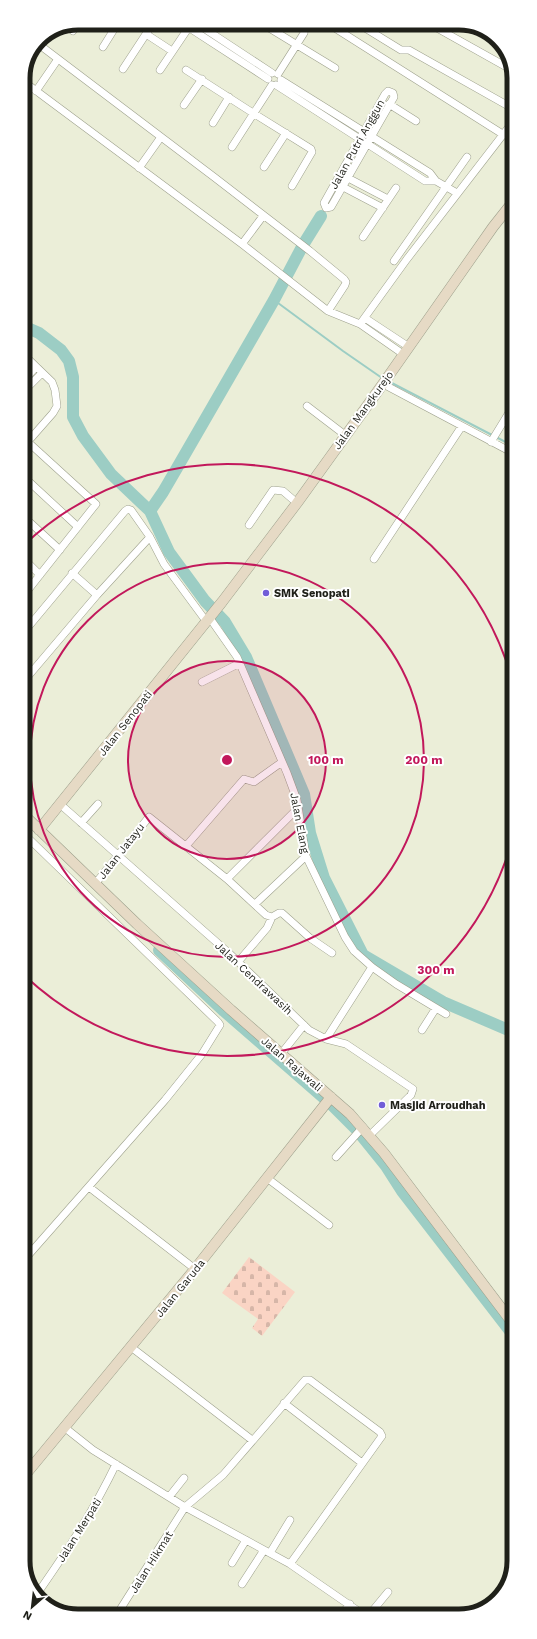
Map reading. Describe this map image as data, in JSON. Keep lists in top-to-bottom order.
{
  "streets": {
    "street": [
      "Jalan Putri Anggun",
      "Jalan Mangkurejo",
      "Jalan Senopati",
      "Jalan Elang",
      "Jalan Jatayu",
      "Jalan Cendrawasih",
      "Jalan Rajawali",
      "Jalan Garuda",
      "Jalan Merpati",
      "Jalan Hikmat"
    ]
  },
  "crossings": [
    ["Jalan Mangkurejo", "Jalan Senopati"],
    ["Jalan Mangkurejo", "Jalan Elang"],
    ["Jalan Senopati", "Jalan Elang"],
    ["Jalan Senopati", "Jalan Cendrawasih"],
    ["Jalan Senopati", "Jalan Rajawali"],
    ["Jalan Jatayu", "Jalan Cendrawasih"],
    ["Jalan Jatayu", "Jalan Rajawali"],
    ["Jalan Cendrawasih", "Jalan Rajawali"],
    ["Jalan Rajawali", "Jalan Garuda"]
  ],
  "places": ["SMK Senopati", "Masjid Arroudhah"],
  "north": "bottom left",
  "rings": ["100 m", "200 m", "300 m"]
}
